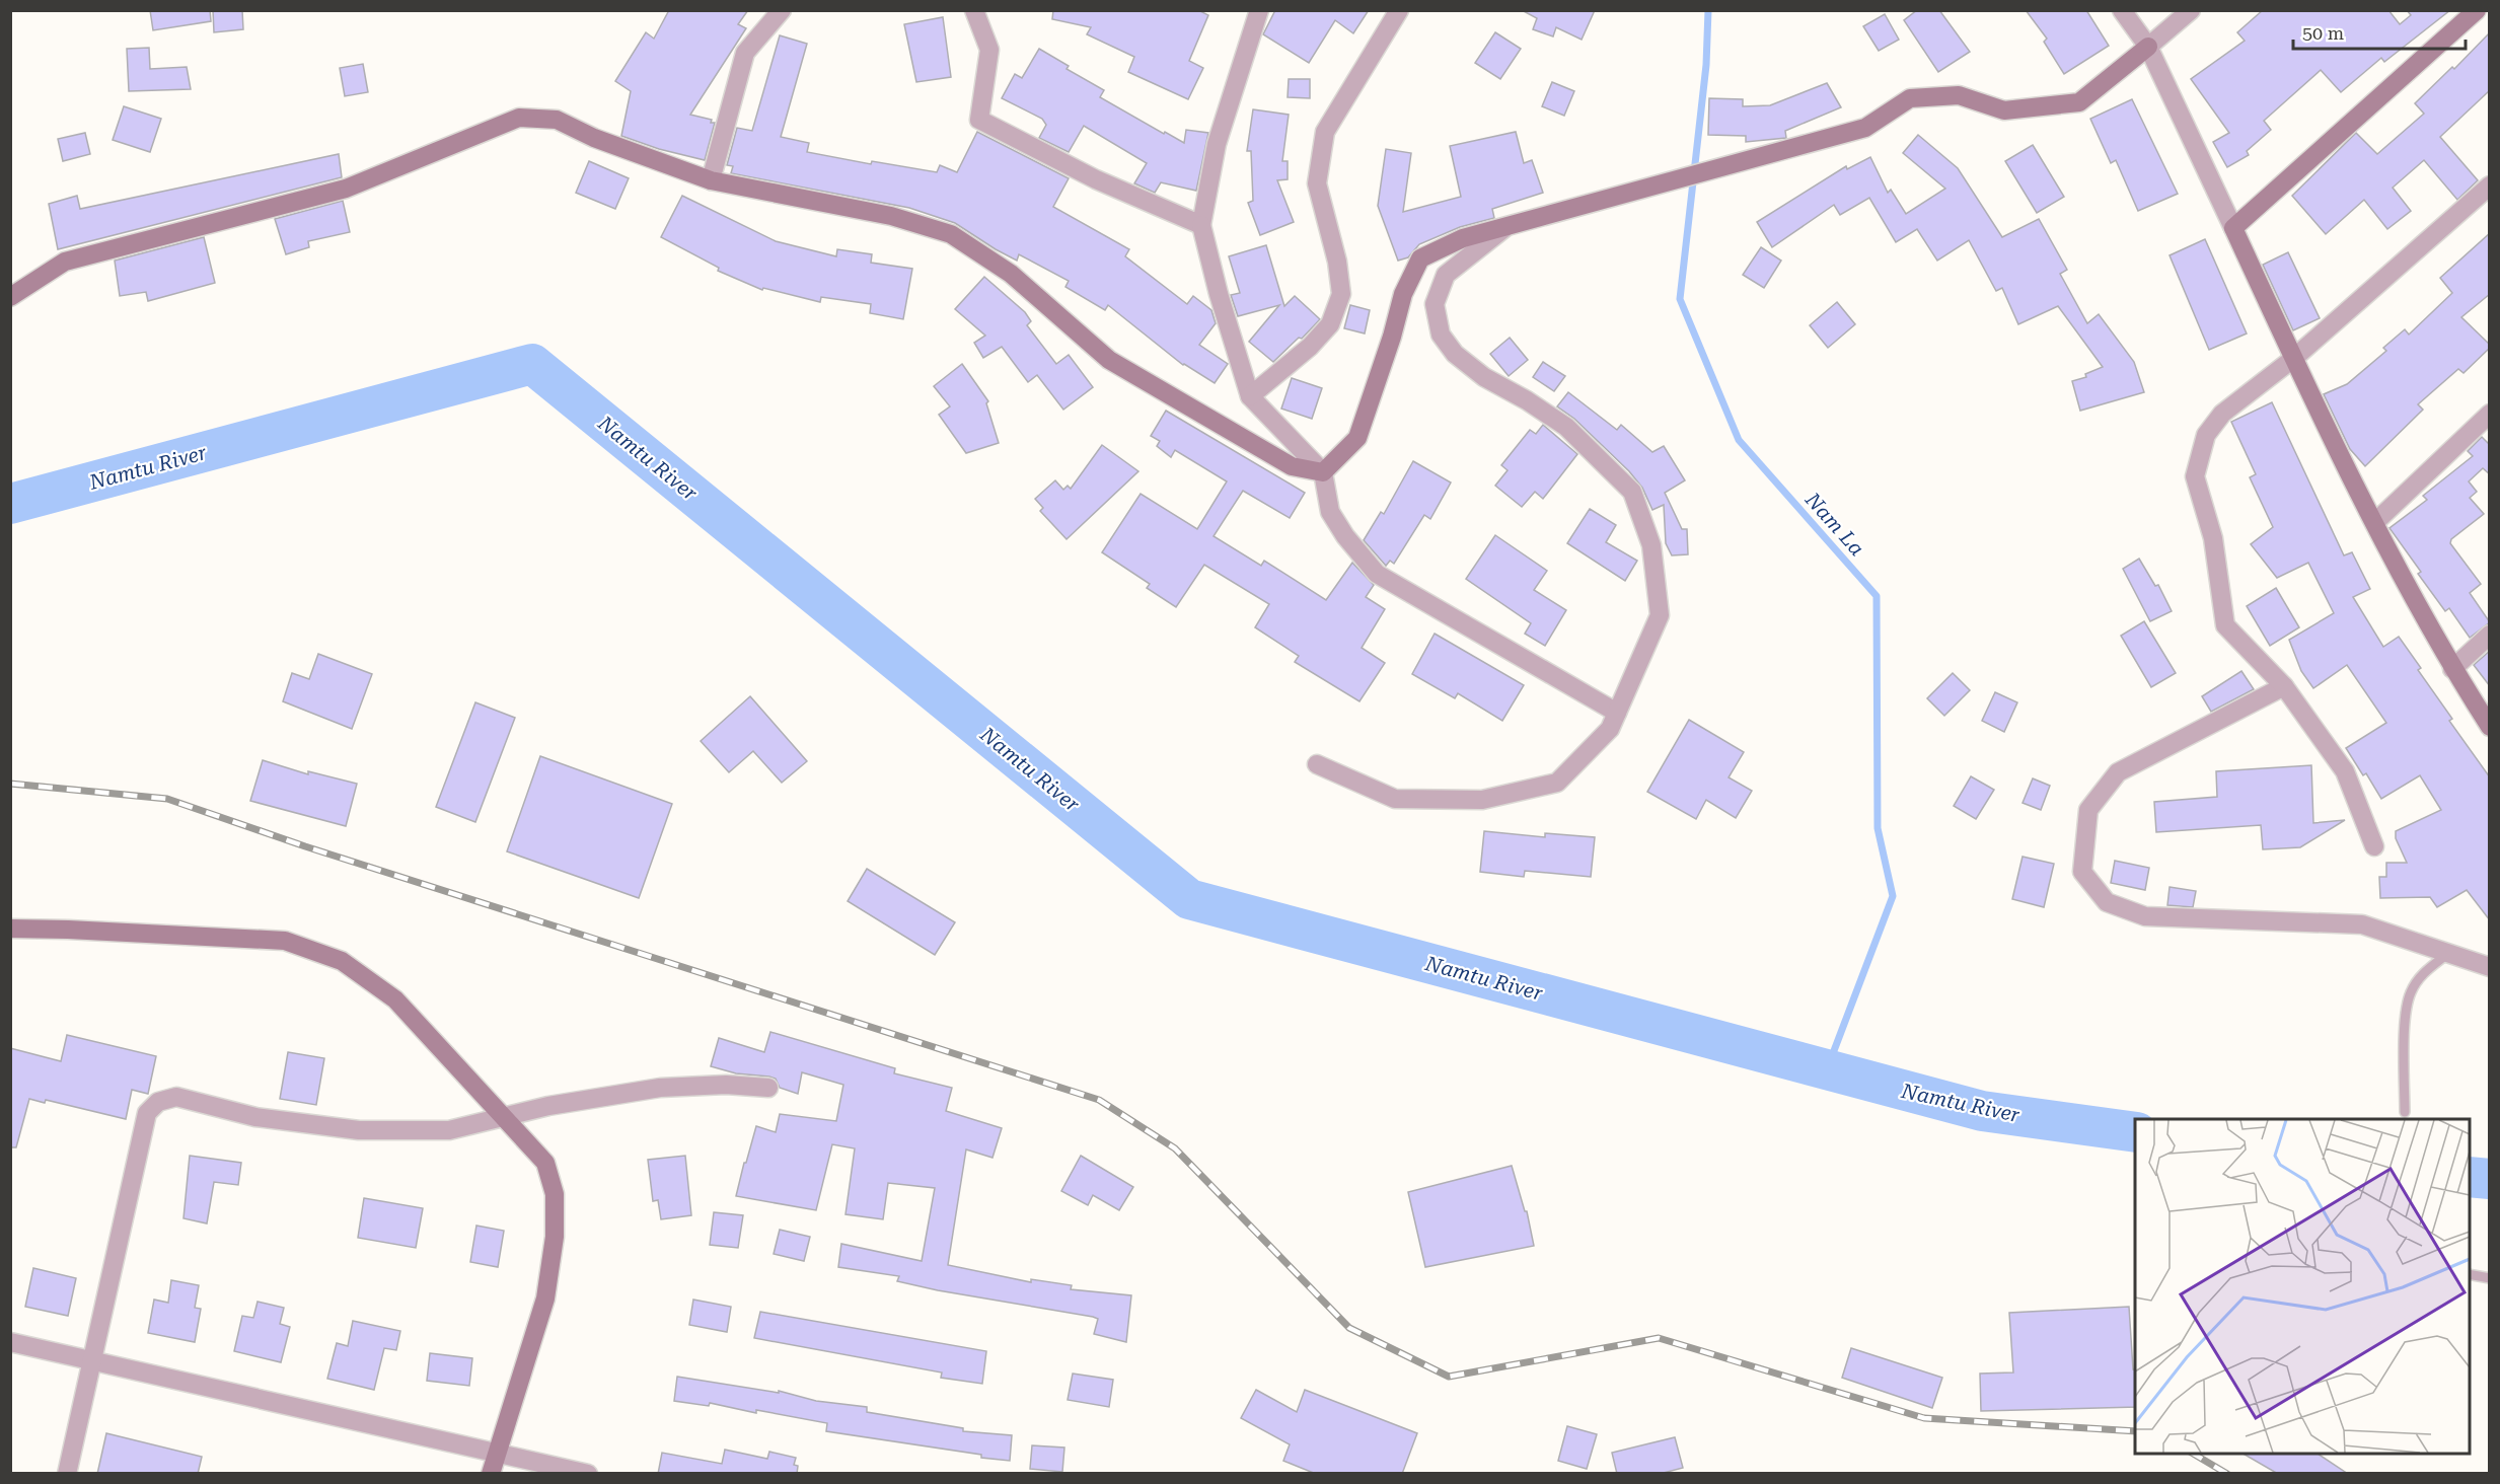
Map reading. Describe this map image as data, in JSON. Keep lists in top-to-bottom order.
{
  "water": ["Namtu River", "Nam La"],
  "scale_bar": "50 m"
}
